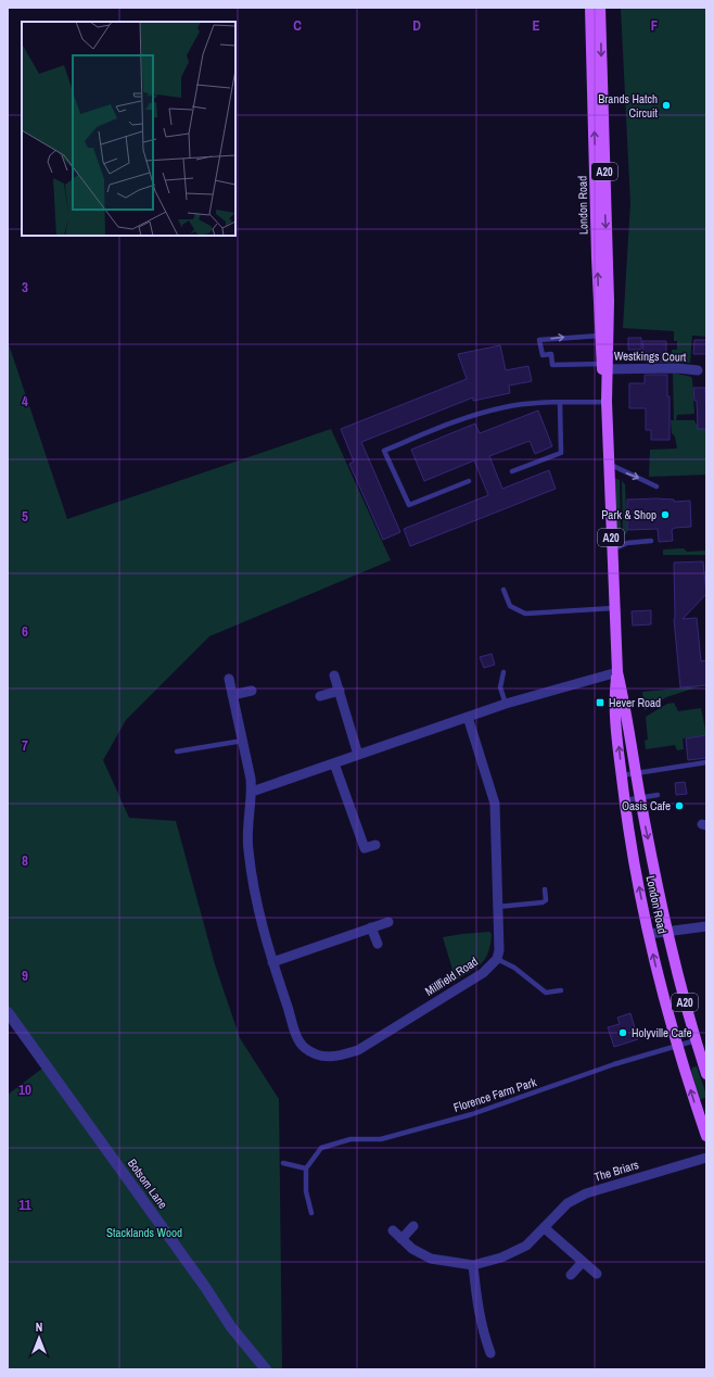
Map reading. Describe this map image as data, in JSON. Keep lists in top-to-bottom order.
{
  "streets": {
    "main road": ["A20", "London Road"],
    "street": [
      "Westkings Court",
      "Millfield Road",
      "The Briars",
      "Botsom Lane"
    ],
    "lane": ["Florence Farm Park"]
  },
  "crossings": [
    ["London Road", "Westkings Court"],
    ["London Road", "Florence Farm Park"]
  ],
  "parks": ["Stacklands Wood"],
  "places": {
    "other": [
      "Brands Hatch Circuit",
      "Park & Shop",
      "Oasis Cafe",
      "Holyville Cafe"
    ],
    "transit": ["Hever Road"]
  },
  "north": "top",
  "grid": {
    "columns": [
      "C",
      "D",
      "E",
      "F"
    ],
    "rows": [
      "3",
      "4",
      "5",
      "6",
      "7",
      "8",
      "9",
      "10",
      "11"
    ]
  }
}
